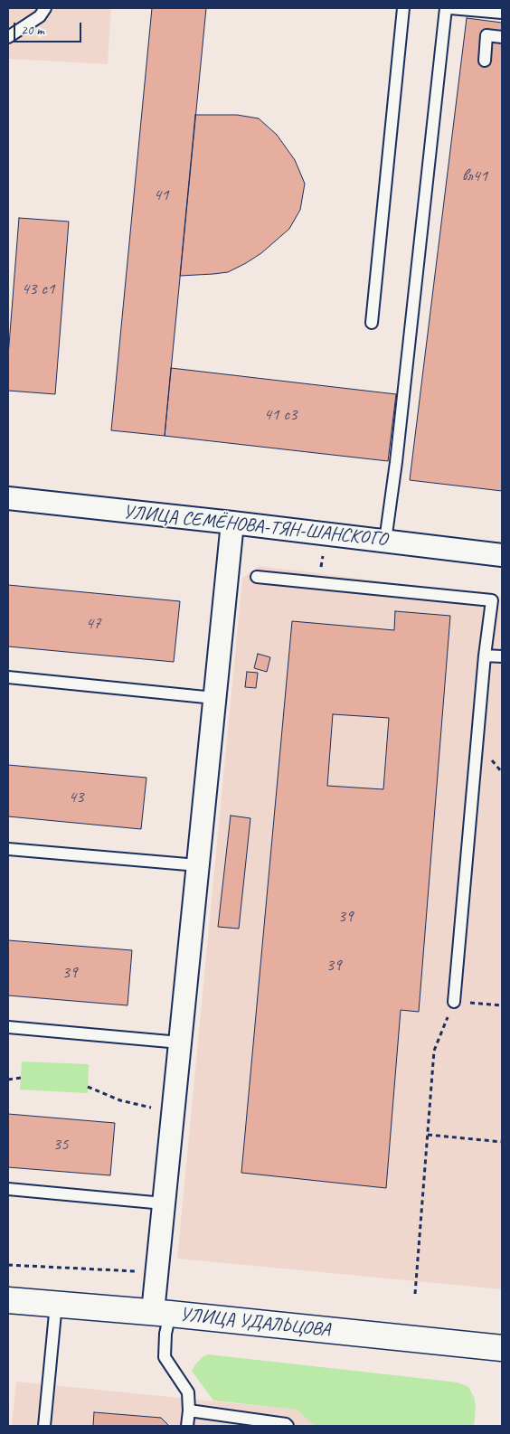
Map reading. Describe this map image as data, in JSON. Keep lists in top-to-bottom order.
{
  "streets": {
    "street": ["УЛИЦА СЕМЁНОВА-ТЯН-ШАНСКОГО", "УЛИЦА УДАЛЬЦОВА"]
  },
  "house_numbers": [
    "вл41",
    "41",
    "43 с1",
    "41 с3",
    "47",
    "43",
    "39",
    "39",
    "39",
    "35"
  ],
  "scale_bar": "20 m"
}
